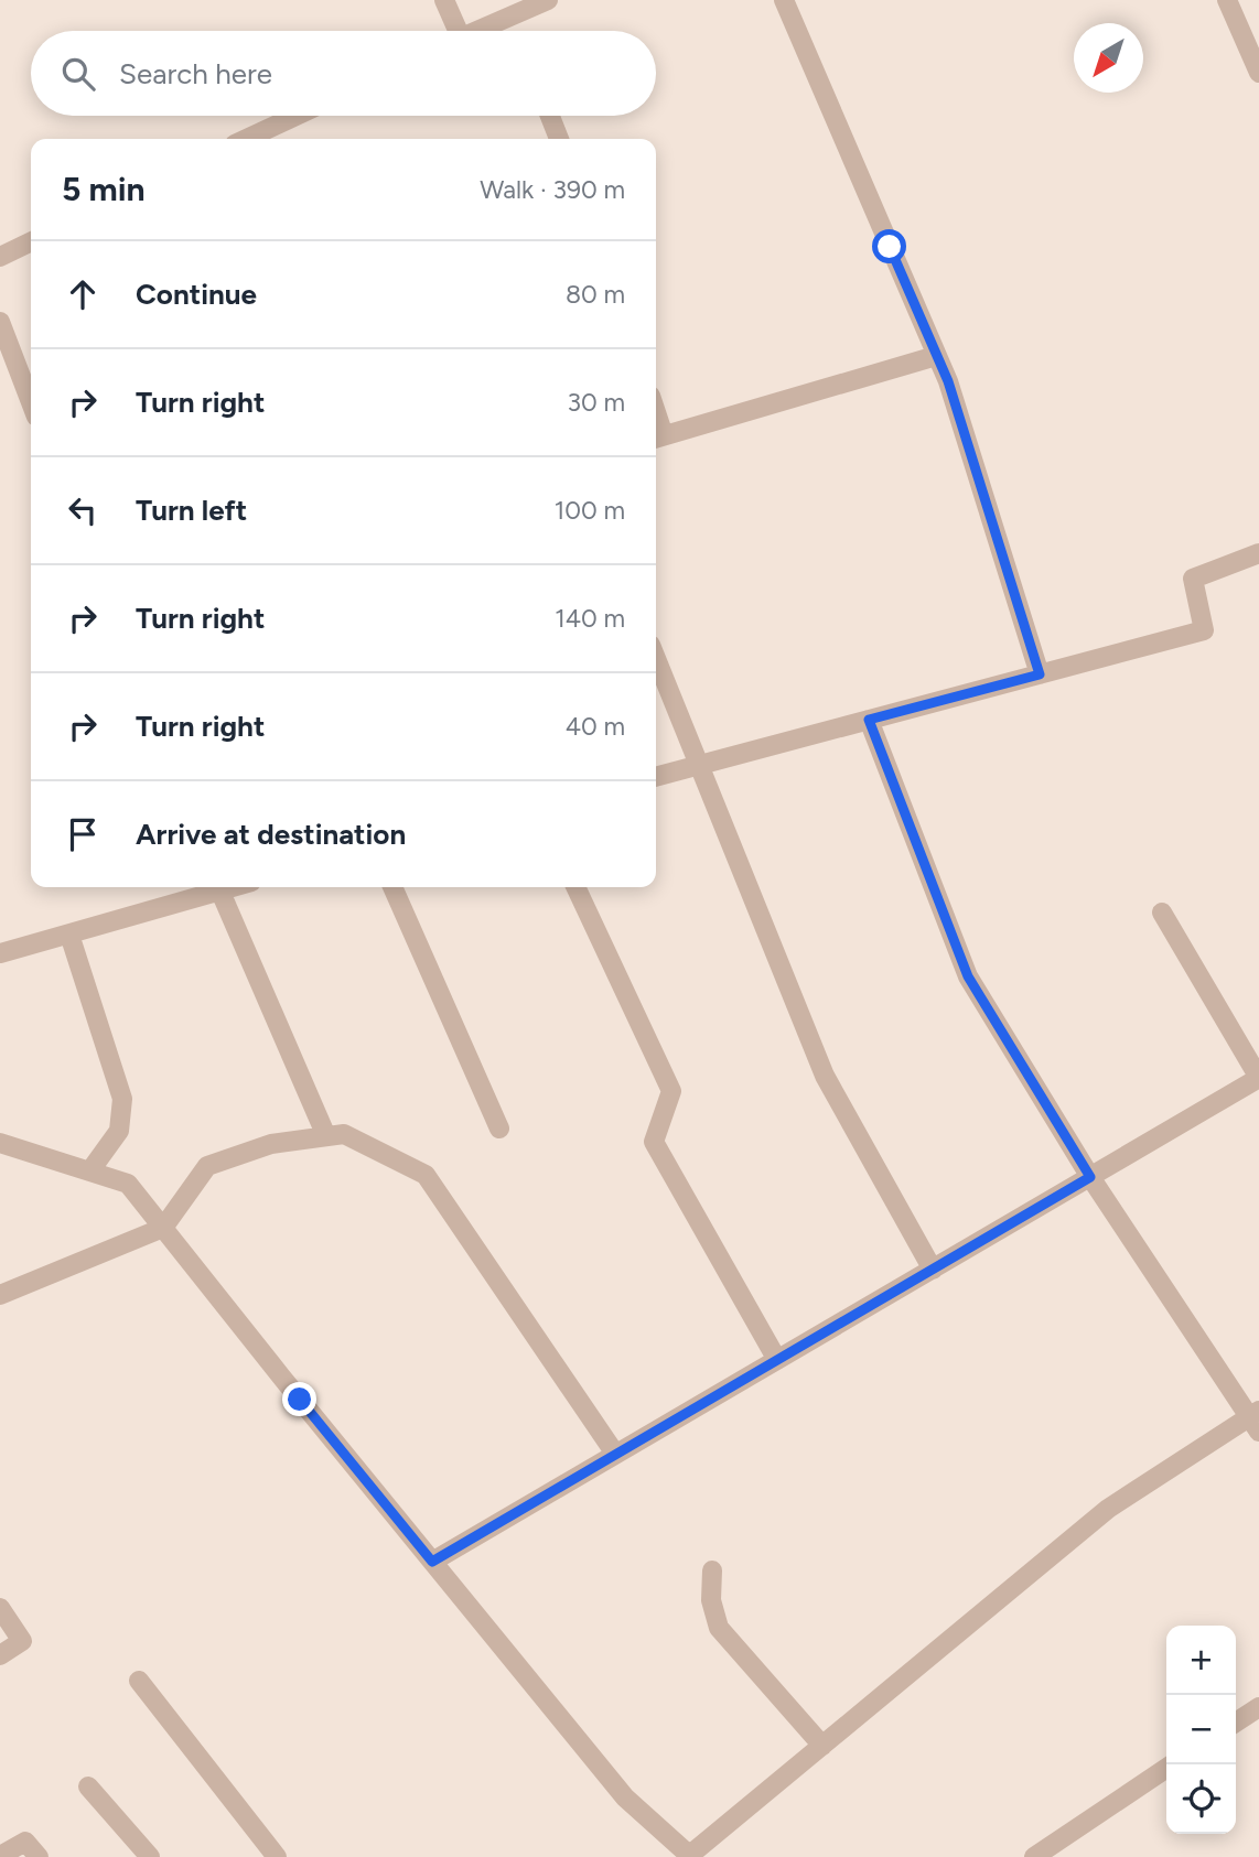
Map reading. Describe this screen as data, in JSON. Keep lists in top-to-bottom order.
{
  "north": "bottom left",
  "page": {
    "search": "Search here",
    "heading": ["5 min", "Walk · 390 m"],
    "list": [
      ["Continue", "80 m"],
      ["Turn right", "30 m"],
      ["Turn left", "100 m"],
      ["Turn right", "140 m"],
      ["Turn right", "40 m"],
      "Arrive at destination"
    ],
    "map_buttons": ["+", "−"]
  }
}
